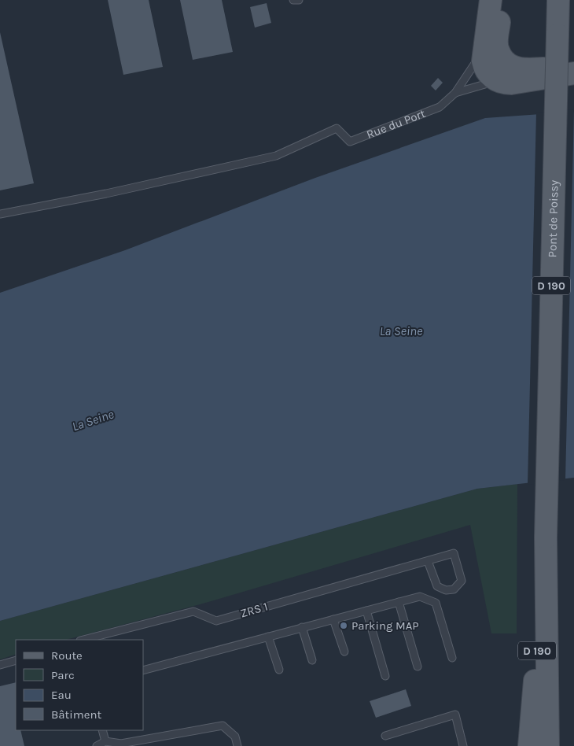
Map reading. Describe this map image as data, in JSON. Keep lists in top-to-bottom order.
{
  "streets": {
    "main road": ["Rue du Port", "Pont de Poissy", "D 190"],
    "lane": ["ZRS 1"]
  },
  "crossings": [
    ["Pont de Poissy", "D 190"]
  ],
  "water": ["La Seine"],
  "places": ["Parking MAP"],
  "legend": [
    "Route",
    "Parc",
    "Eau",
    "Bâtiment"
  ]
}
